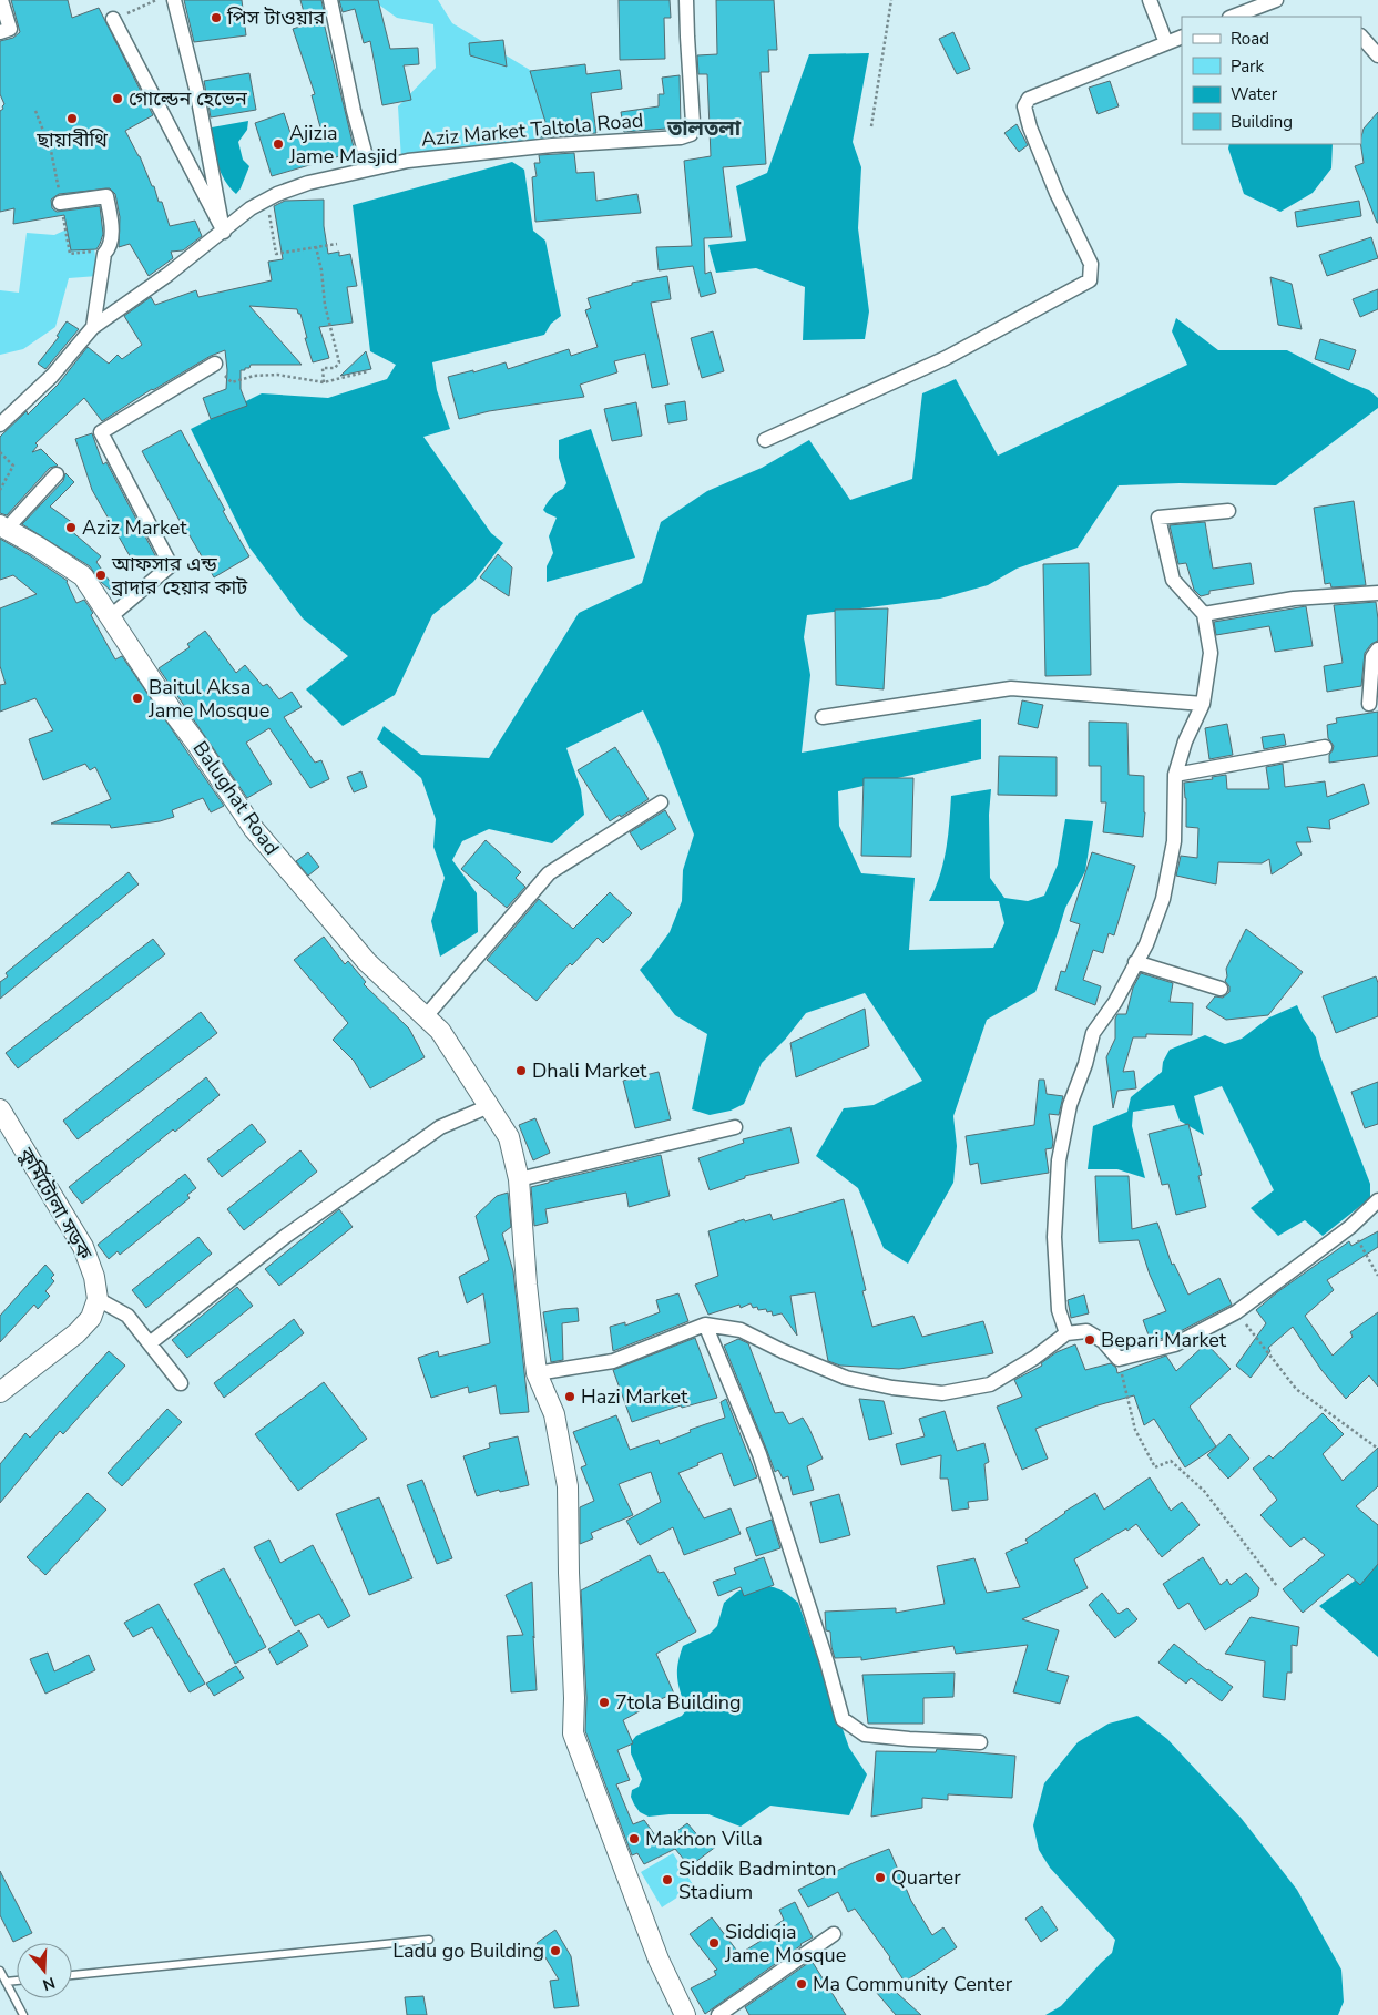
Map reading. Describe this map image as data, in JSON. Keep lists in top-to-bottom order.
{
  "streets": {
    "street": ["Aziz Market Taltola Road", "Balughat Road", "কুর্মিটোলা সড়ক"]
  },
  "districts": ["তালতলা"],
  "places": [
    "পিস টাওয়ার",
    "গোল্ডেন হেভেন",
    "ছায়াবীথি",
    "Ajizia Jame Masjid",
    "Aziz Market",
    "আফসার এন্ড ব্রাদার হেয়ার কাট",
    "Baitul Aksa Jame Mosque",
    "Dhali Market",
    "Bepari Market",
    "Hazi Market",
    "7tola Building",
    "Makhon Villa",
    "Quarter",
    "Siddik Badminton Stadium",
    "Siddiqia Jame Mosque",
    "Ladu go Building",
    "Ma Community Center"
  ],
  "legend": [
    "Road",
    "Park",
    "Water",
    "Building"
  ],
  "north": "bottom"
}
